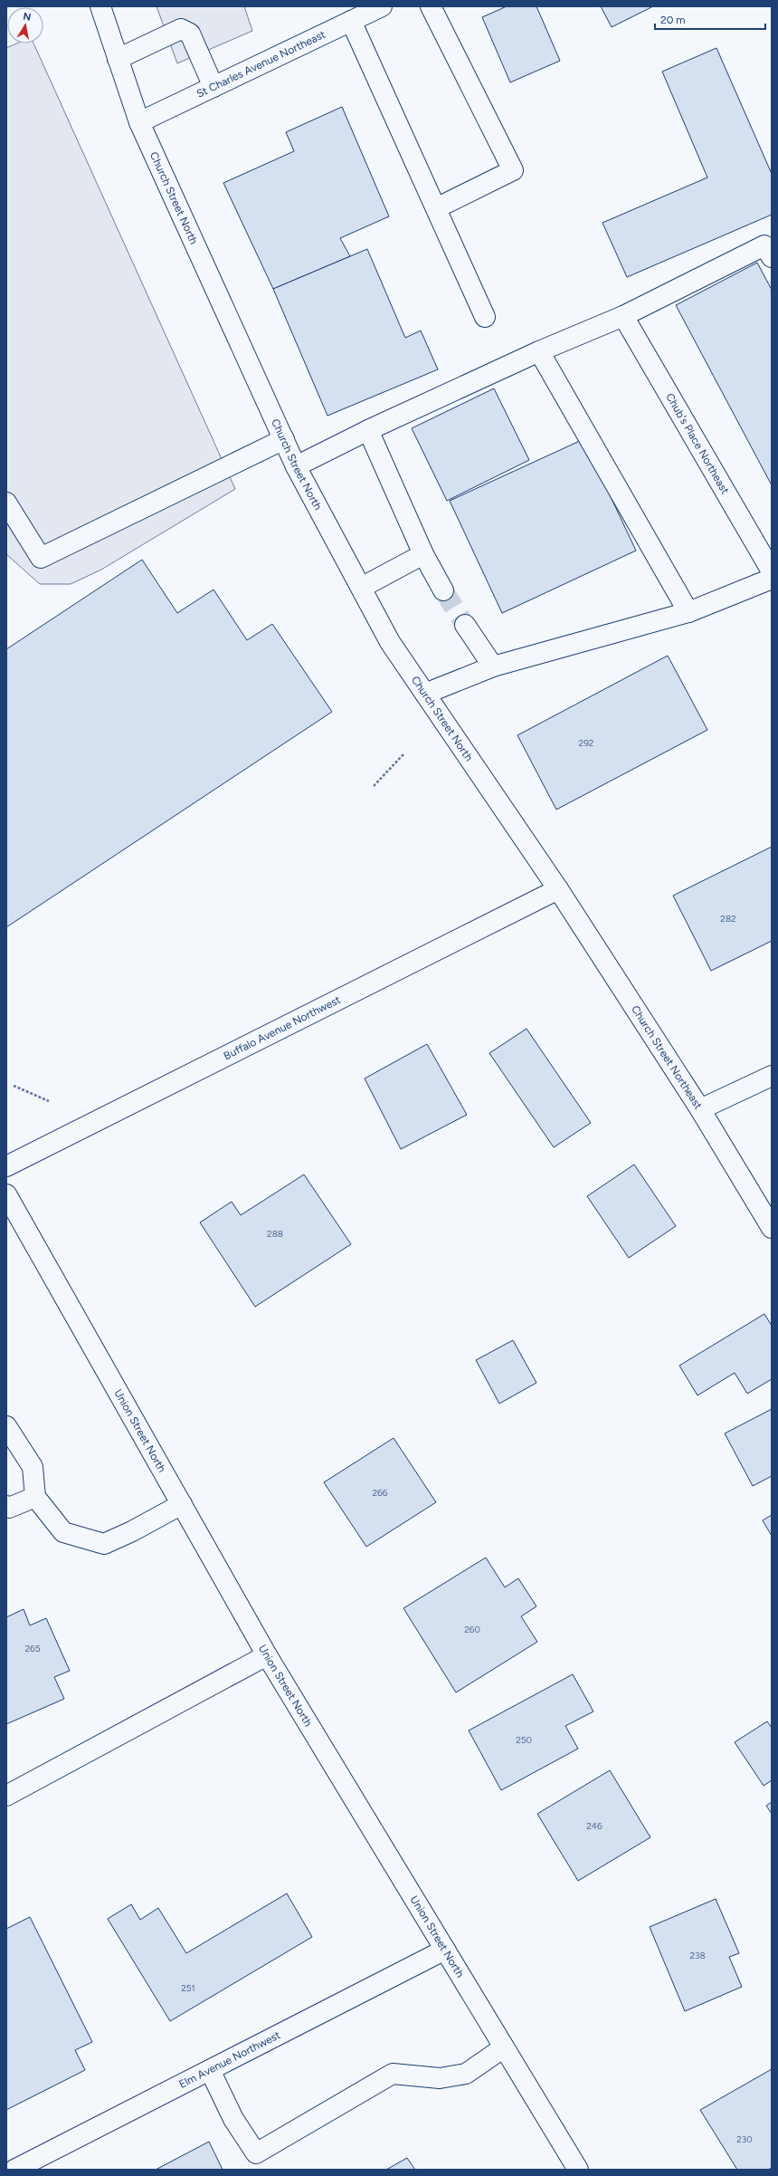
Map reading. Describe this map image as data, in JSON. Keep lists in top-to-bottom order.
{
  "streets": {
    "street": [
      "St Charles Avenue Northeast",
      "Church Street North",
      "Chub's Place Northeast",
      "Buffalo Avenue Northwest",
      "Church Street Northeast",
      "Union Street North",
      "Elm Avenue Northwest"
    ]
  },
  "crossings": [
    ["St Charles Avenue Northeast", "Church Street North"],
    ["Church Street North", "Buffalo Avenue Northwest"],
    ["Church Street North", "Church Street Northeast"],
    ["Buffalo Avenue Northwest", "Church Street Northeast"],
    ["Union Street North", "Elm Avenue Northwest"]
  ],
  "house_numbers": [
    "292",
    "282",
    "288",
    "266",
    "260",
    "265",
    "250",
    "246",
    "238",
    "251",
    "230"
  ],
  "scale_bar": "20 m",
  "north": "top"
}
